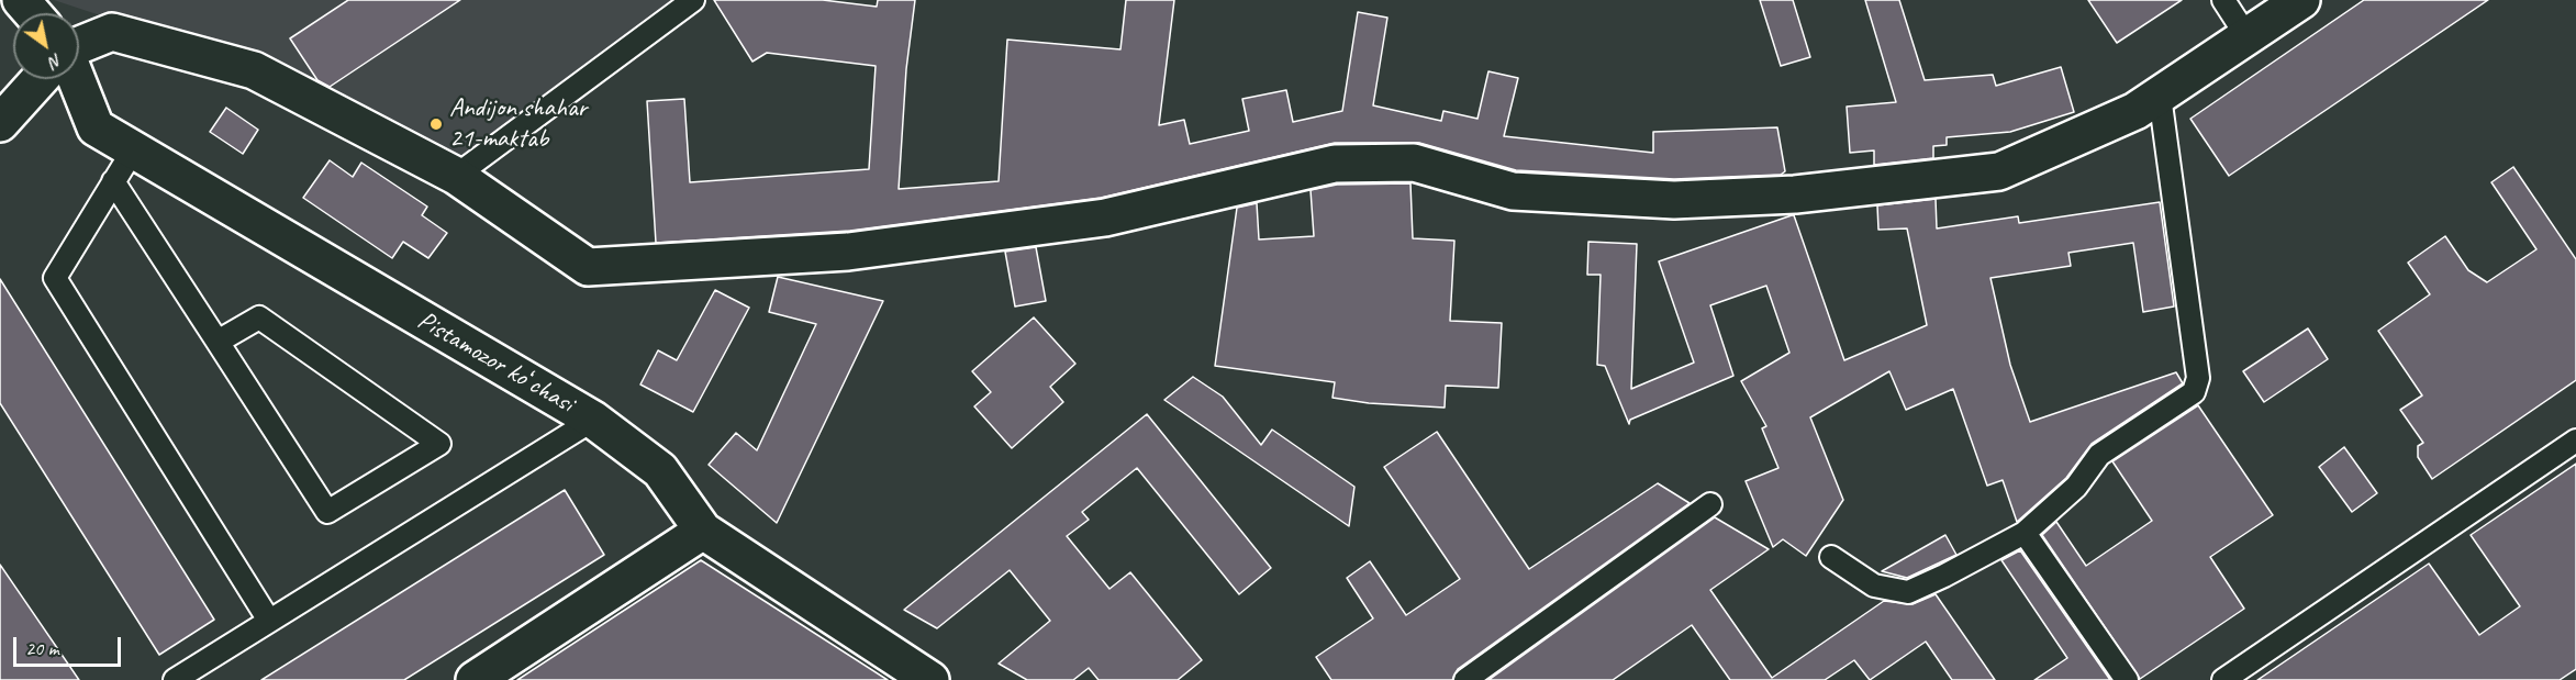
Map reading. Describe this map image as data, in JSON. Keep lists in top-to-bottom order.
{
  "streets": {
    "street": ["Pistamozor koʻchasi"]
  },
  "places": ["Andijon shahar 21-maktab"],
  "scale_bar": "20 m",
  "north": "bottom right"
}
